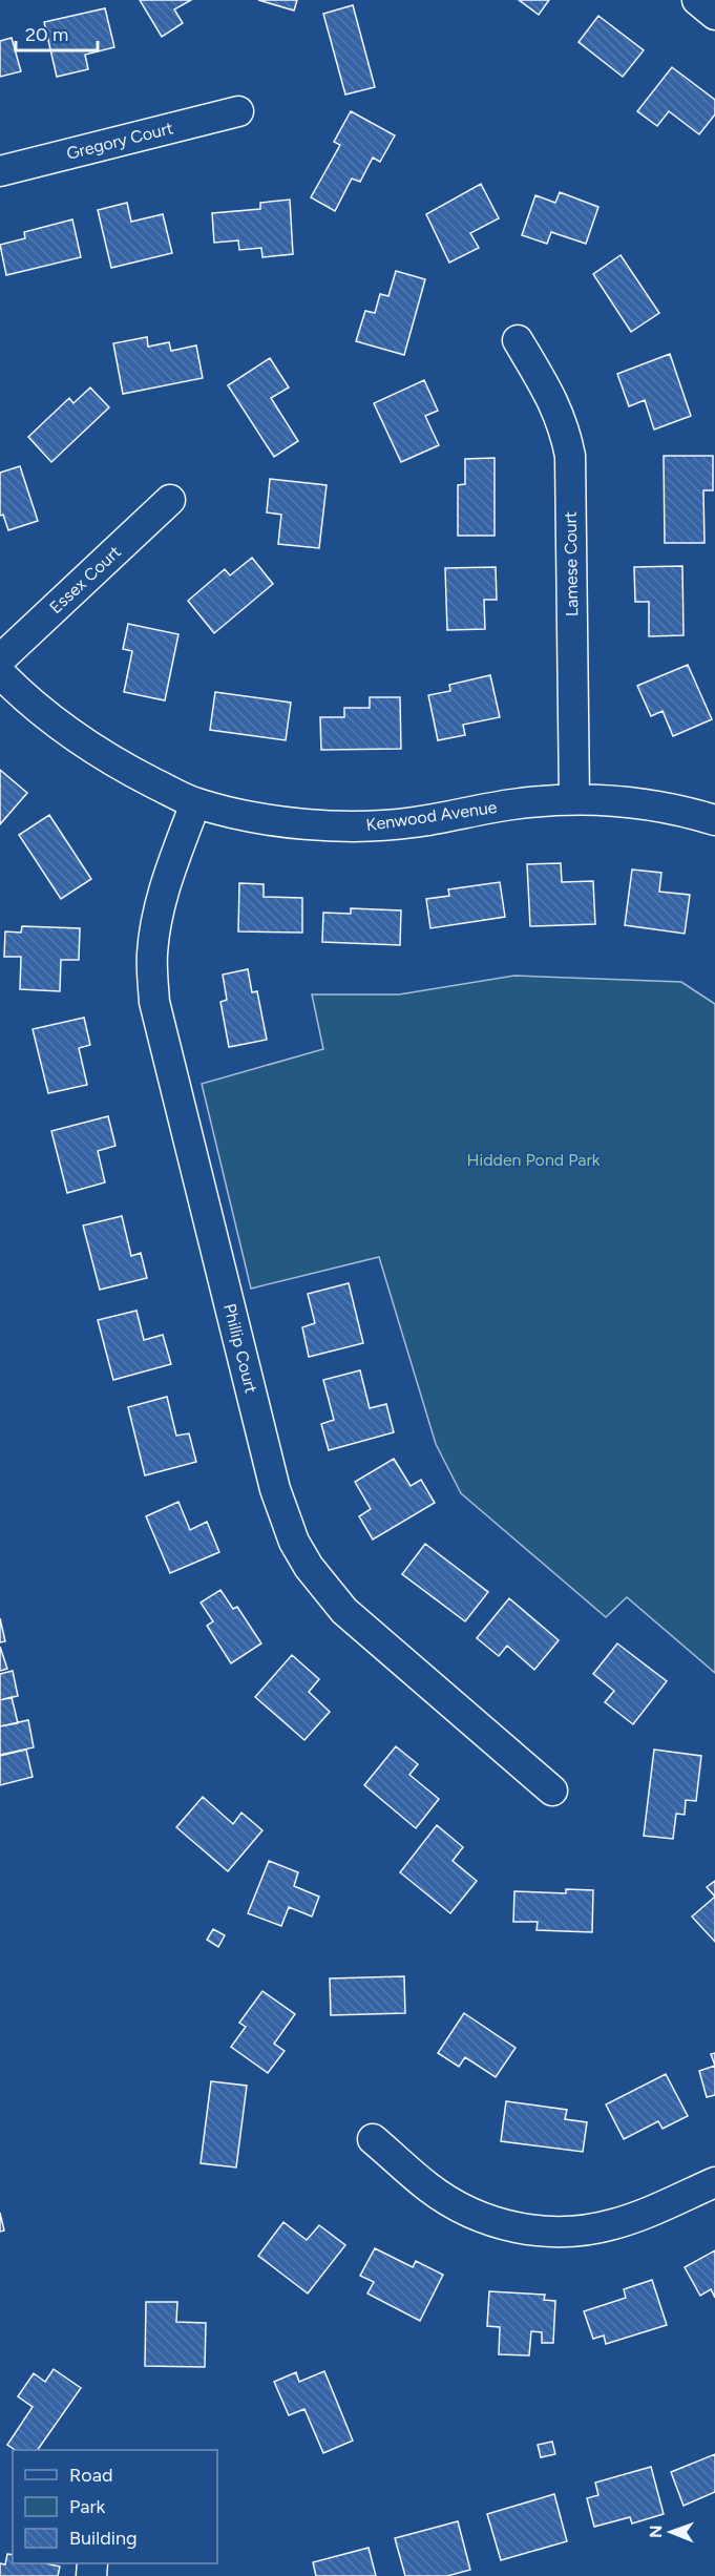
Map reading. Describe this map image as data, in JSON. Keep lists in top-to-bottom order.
{
  "streets": {
    "street": [
      "Gregory Court",
      "Lamese Court",
      "Essex Court",
      "Kenwood Avenue",
      "Phillip Court"
    ]
  },
  "crossings": [
    ["Lamese Court", "Kenwood Avenue"],
    ["Kenwood Avenue", "Phillip Court"]
  ],
  "parks": ["Hidden Pond Park"],
  "legend": ["Road", "Park", "Building"],
  "scale_bar": "20 m",
  "north": "left"
}
